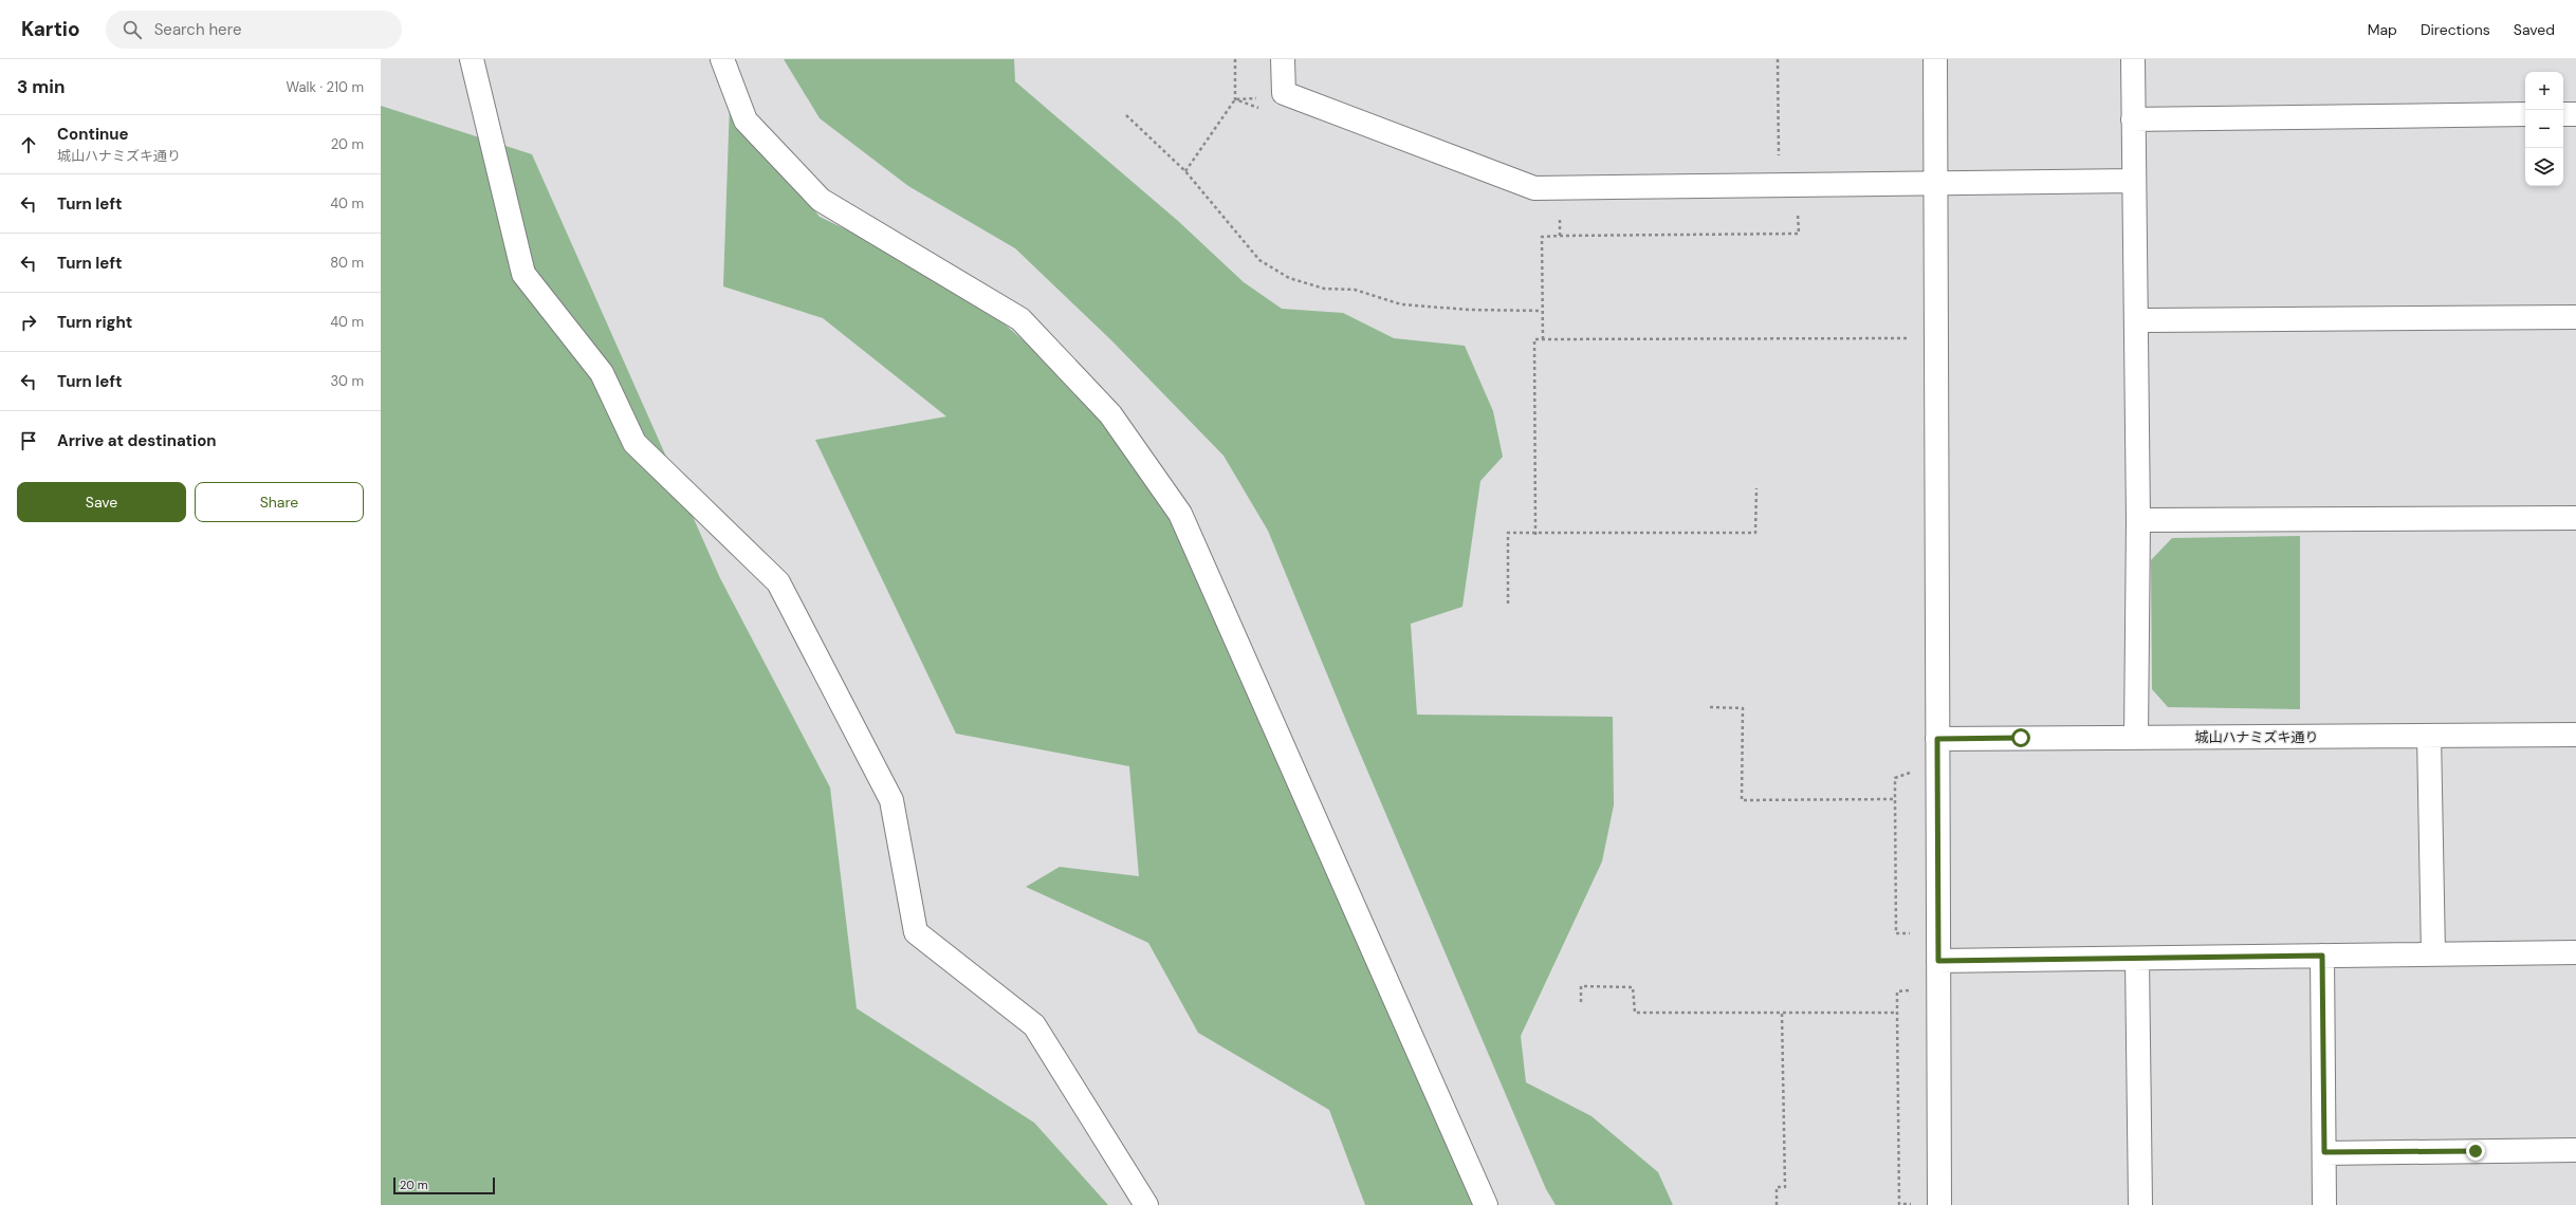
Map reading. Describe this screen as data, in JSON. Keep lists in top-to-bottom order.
{
  "streets": {
    "street": ["城山ハナミズキ通り"]
  },
  "scale_bar": "20 m",
  "page": {
    "header": "Kartio",
    "search": "Search here",
    "nav": ["Map", "Directions", "Saved"],
    "heading": ["3 min", "Walk · 210 m"],
    "map_buttons": ["+", "−"],
    "list": [
      ["Continue", "城山ハナミズキ通り", "20 m"],
      ["Turn left", "40 m"],
      ["Turn left", "80 m"],
      ["Turn right", "40 m"],
      ["Turn left", "30 m"],
      "Arrive at destination"
    ],
    "buttons": ["Save", "Share"],
    "scale": "20 m"
  }
}
